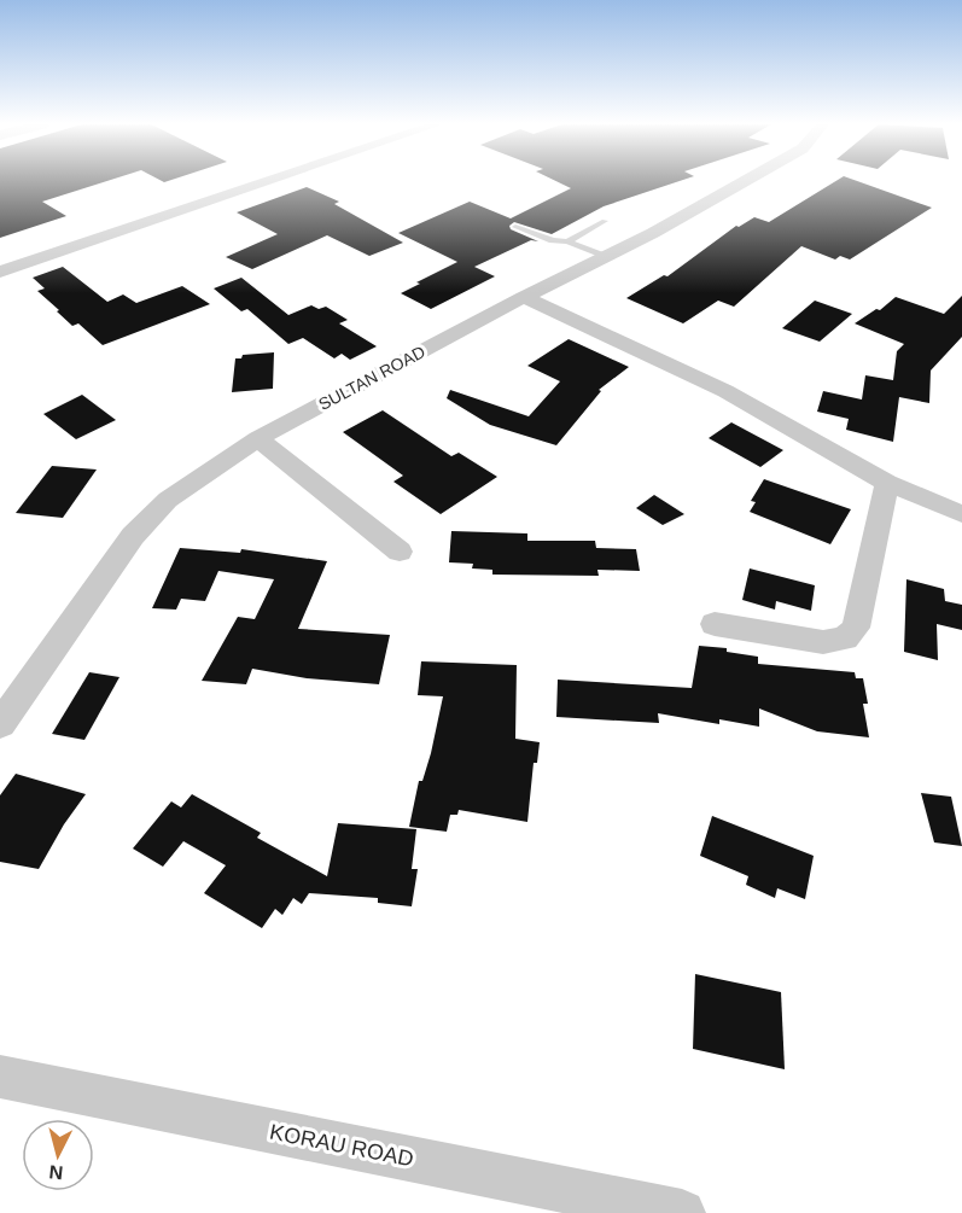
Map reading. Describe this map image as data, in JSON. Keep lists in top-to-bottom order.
{
  "streets": {
    "street": ["SULTAN ROAD", "KORAU ROAD"]
  },
  "north": "bottom"
}
